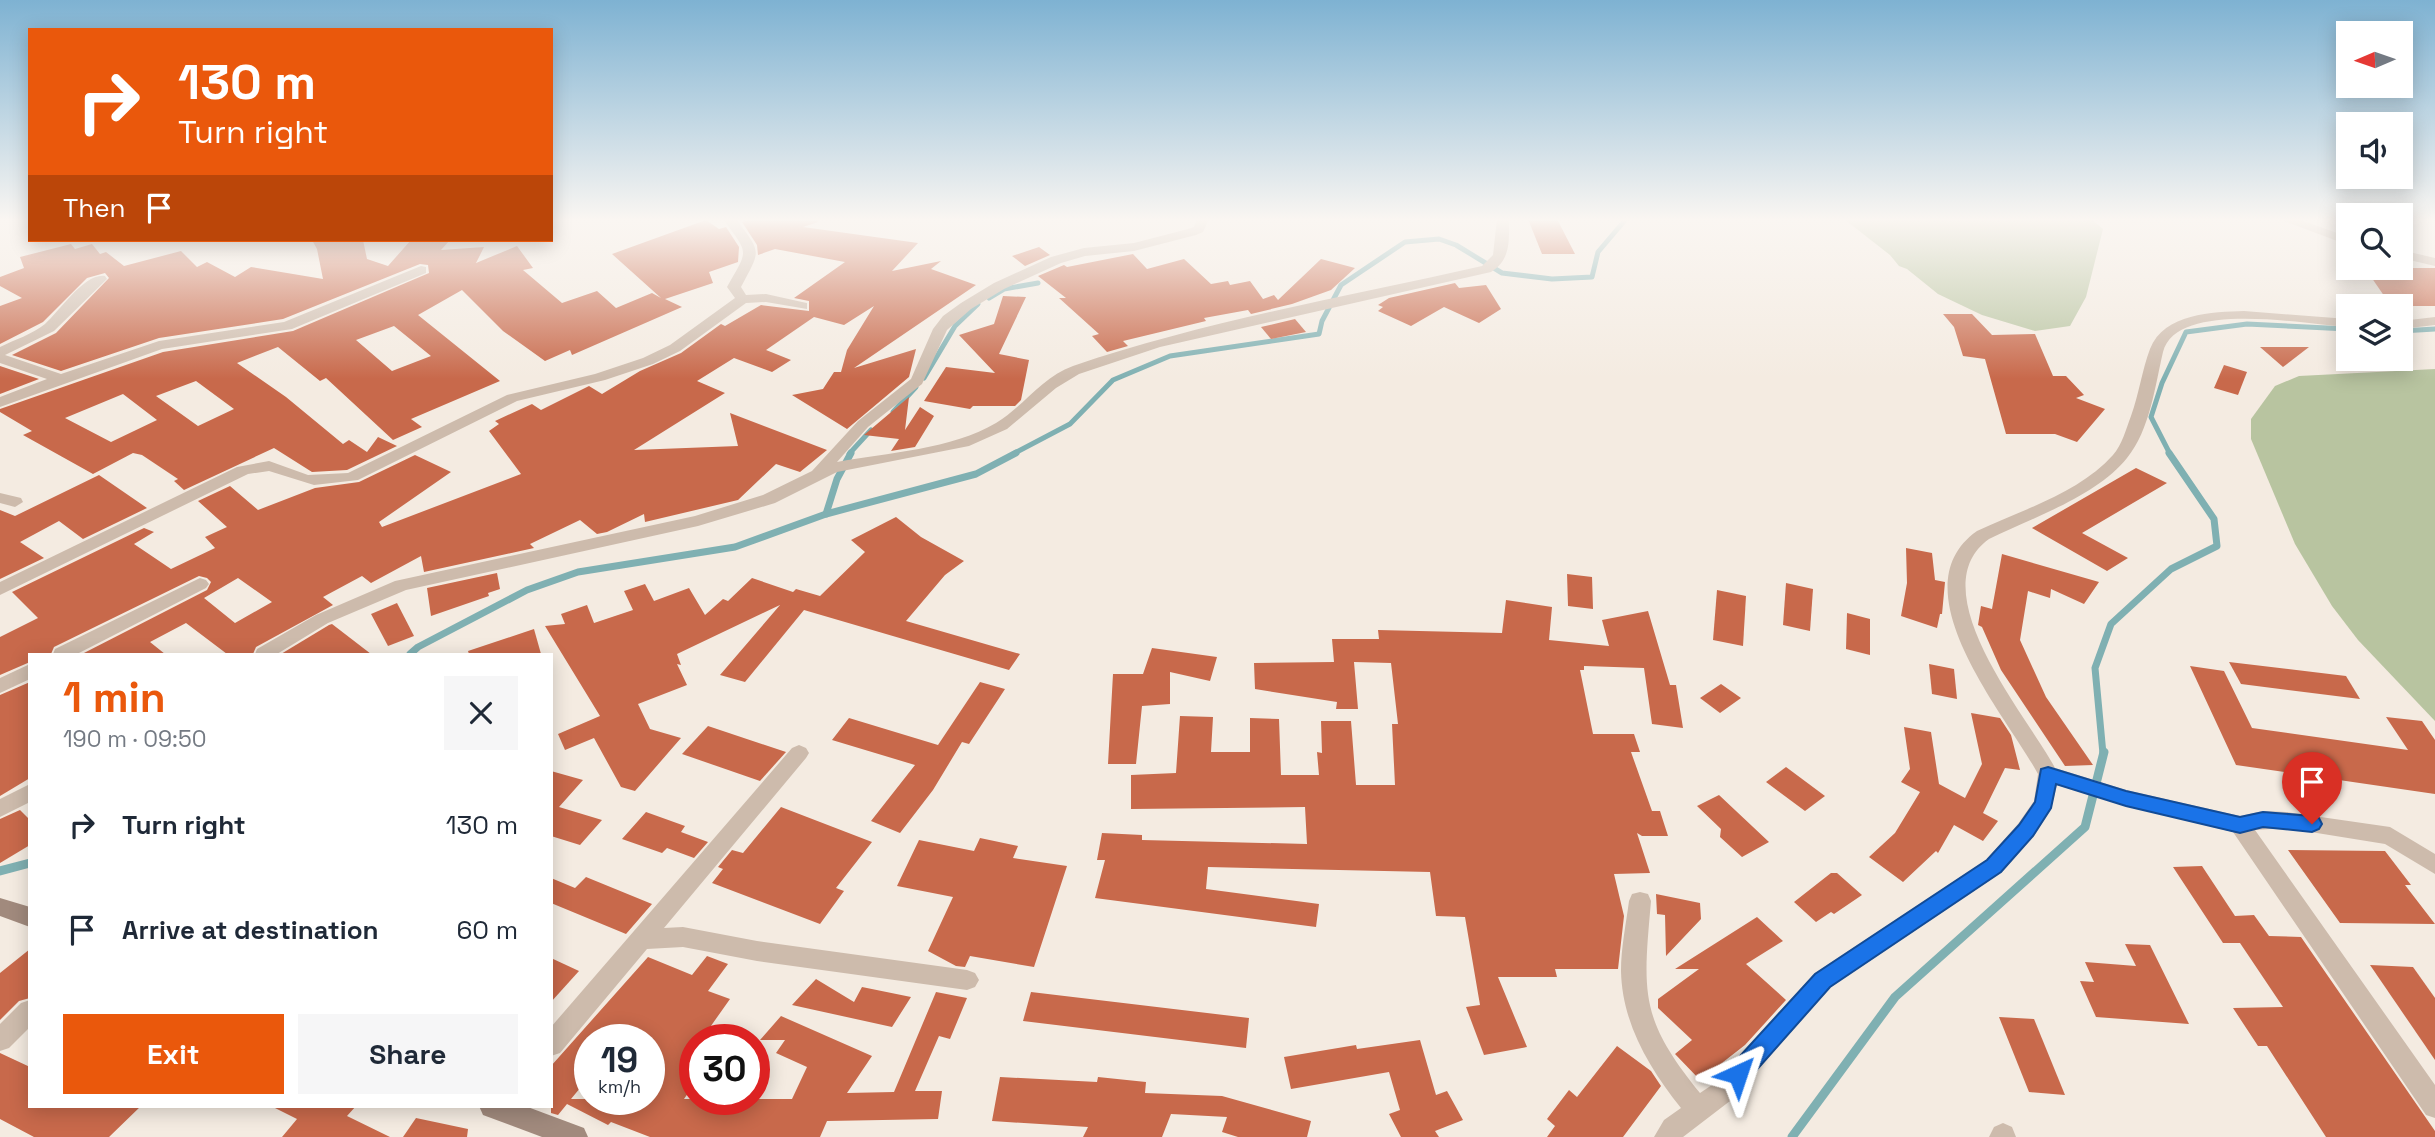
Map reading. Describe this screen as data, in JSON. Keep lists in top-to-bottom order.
{
  "north": "left",
  "page": {
    "turn": ["130 m", "Turn right"],
    "then": "Then",
    "heading": ["1 min", "190 m · 09:50"],
    "list": [
      {
        "name": "Turn right",
        "value": "130 m"
      },
      {
        "name": "Arrive at destination",
        "value": "60 m"
      }
    ],
    "buttons": ["Exit", "Share"],
    "speed": "19 km/h",
    "limit": "30"
  }
}
